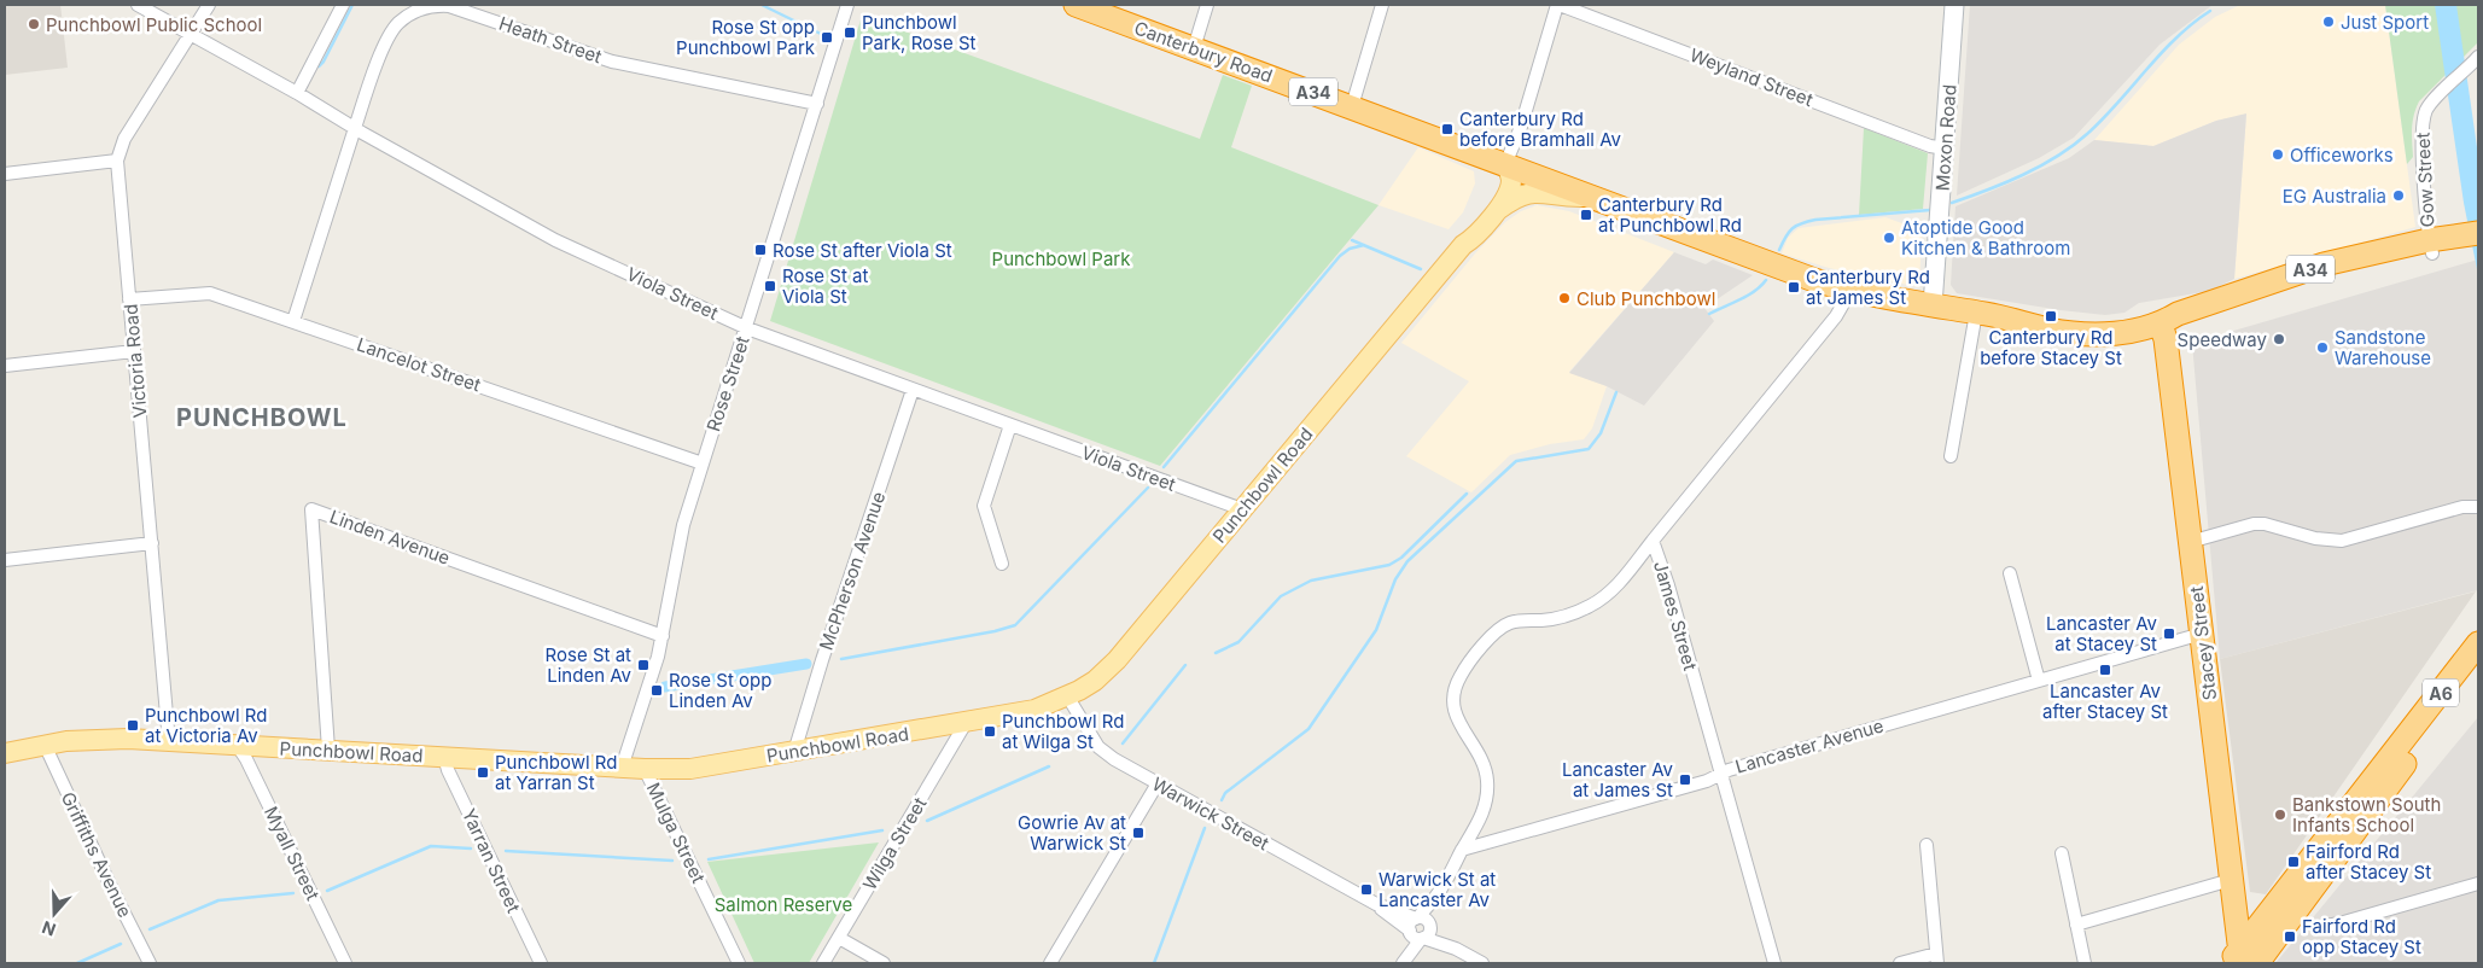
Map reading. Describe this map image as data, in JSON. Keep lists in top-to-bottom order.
{
  "streets": {
    "highway": [
      "Canterbury Road",
      "A34",
      "Stacey Street",
      "A6"
    ],
    "main road": ["Moxon Road", "Punchbowl Road"],
    "street": [
      "Heath Street",
      "Weyland Street",
      "Gow Street",
      "Viola Street",
      "Victoria Road",
      "Lancelot Street",
      "Rose Street",
      "Linden Avenue",
      "McPherson Avenue",
      "James Street",
      "Lancaster Avenue",
      "Warwick Street",
      "Mulga Street",
      "Wilga Street",
      "Myall Street",
      "Griffiths Avenue",
      "Yarran Street"
    ]
  },
  "crossings": [
    ["Heath Street", "Viola Street"],
    ["Heath Street", "Lancelot Street"],
    ["Heath Street", "Rose Street"],
    ["Canterbury Road", "Moxon Road"],
    ["Canterbury Road", "Gow Street"],
    ["Canterbury Road", "Punchbowl Road"],
    ["Canterbury Road", "James Street"],
    ["Canterbury Road", "Stacey Street"],
    ["Weyland Street", "Moxon Road"],
    ["Viola Street", "Victoria Road"],
    ["Viola Street", "Rose Street"],
    ["Viola Street", "Punchbowl Road"],
    ["Viola Street", "McPherson Avenue"],
    ["Victoria Road", "Lancelot Street"],
    ["Victoria Road", "Punchbowl Road"],
    ["Lancelot Street", "Rose Street"],
    ["Rose Street", "Punchbowl Road"],
    ["Rose Street", "Linden Avenue"],
    ["Punchbowl Road", "Linden Avenue"],
    ["Punchbowl Road", "McPherson Avenue"],
    ["Punchbowl Road", "Warwick Street"],
    ["Punchbowl Road", "Mulga Street"],
    ["Punchbowl Road", "Wilga Street"],
    ["Punchbowl Road", "Myall Street"],
    ["Punchbowl Road", "Griffiths Avenue"],
    ["Punchbowl Road", "Yarran Street"],
    ["James Street", "Lancaster Avenue"],
    ["Stacey Street", "A6"],
    ["Stacey Street", "Lancaster Avenue"]
  ],
  "districts": ["PUNCHBOWL"],
  "parks": ["Punchbowl Park", "Salmon Reserve"],
  "places": {
    "other": [
      "Just Sport",
      "Punchbowl Public School",
      "Officeworks",
      "EG Australia",
      "Atoptide Good Kitchen & Bathroom",
      "Club Punchbowl",
      "Speedway",
      "Sandstone Warehouse",
      "Bankstown South Infants School"
    ],
    "transit": [
      "Punchbowl Park, Rose St",
      "Rose St opp Punchbowl Park",
      "Canterbury Rd before Bramhall Av",
      "Canterbury Rd at Punchbowl Rd",
      "Rose St after Viola St",
      "Rose St at Viola St",
      "Canterbury Rd at James St",
      "Canterbury Rd before Stacey St",
      "Lancaster Av at Stacey St",
      "Rose St at Linden Av",
      "Lancaster Av after Stacey St",
      "Rose St opp Linden Av",
      "Punchbowl Rd at Victoria Av",
      "Punchbowl Rd at Wilga St",
      "Punchbowl Rd at Yarran St",
      "Lancaster Av at James St",
      "Gowrie Av at Warwick St",
      "Fairford Rd after Stacey St",
      "Warwick St at Lancaster Av",
      "Fairford Rd opp Stacey St"
    ]
  },
  "north": "bottom"
}
